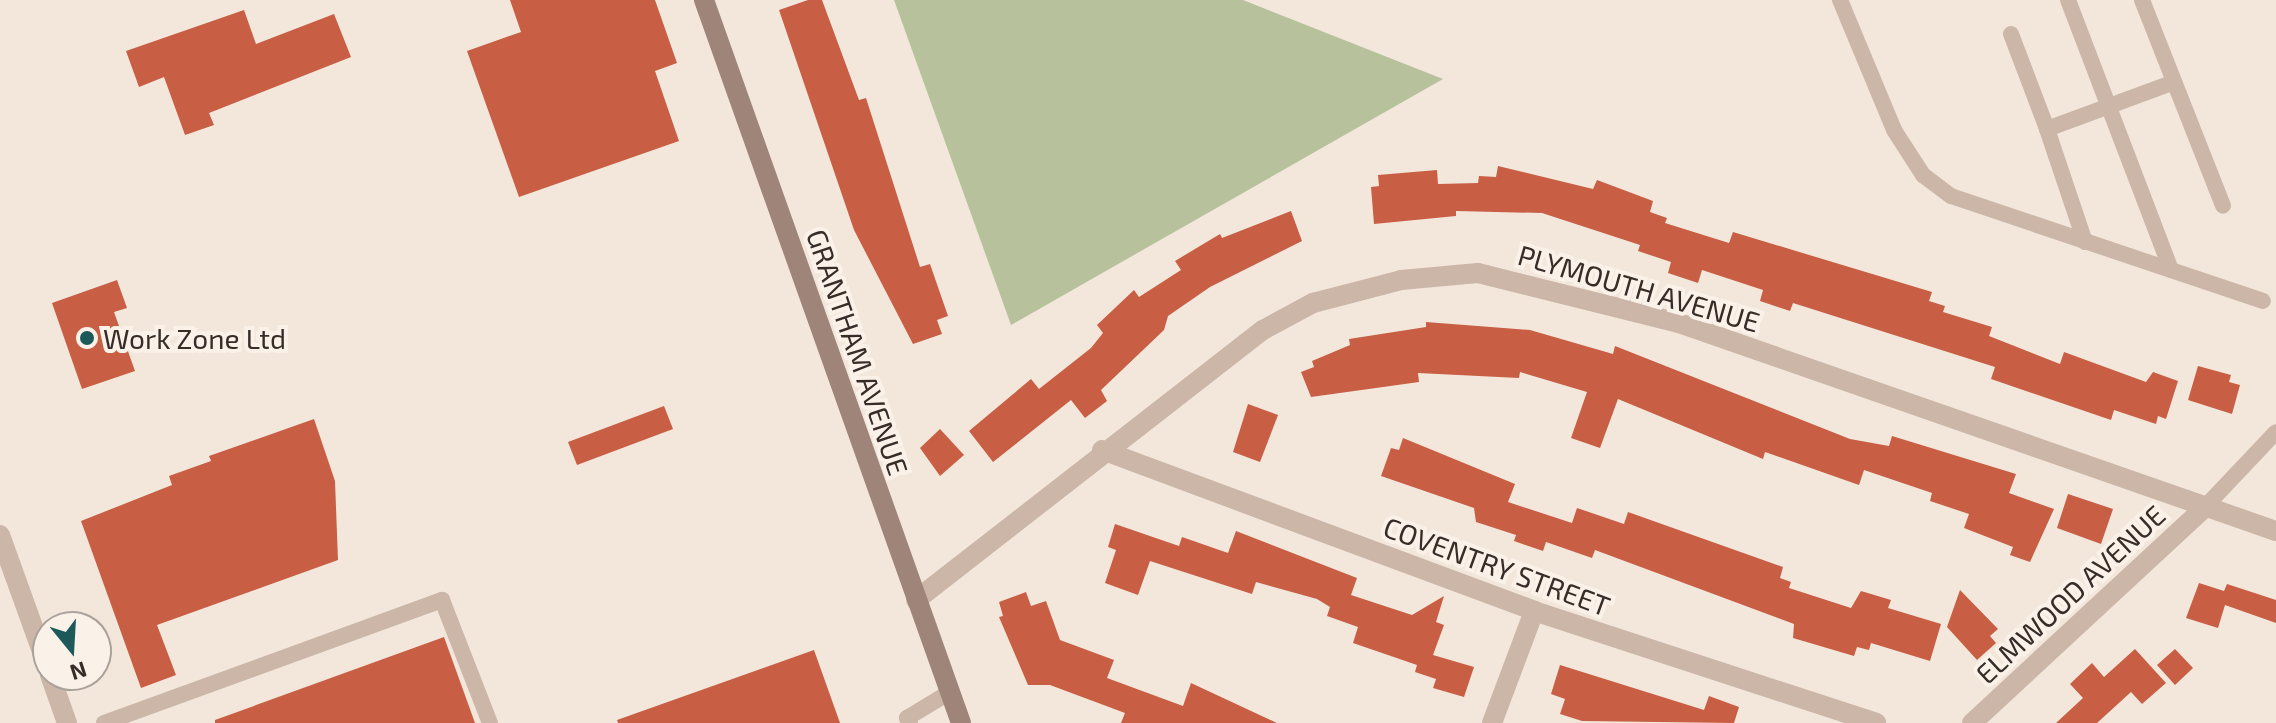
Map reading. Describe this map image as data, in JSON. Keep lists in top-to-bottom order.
{
  "streets": {
    "street": [
      "PLYMOUTH AVENUE",
      "GRANTHAM AVENUE",
      "COVENTRY STREET",
      "ELMWOOD AVENUE"
    ]
  },
  "crossings": [
    ["PLYMOUTH AVENUE", "GRANTHAM AVENUE"],
    ["PLYMOUTH AVENUE", "COVENTRY STREET"],
    ["PLYMOUTH AVENUE", "ELMWOOD AVENUE"]
  ],
  "places": ["Work Zone Ltd"],
  "north": "bottom"
}
